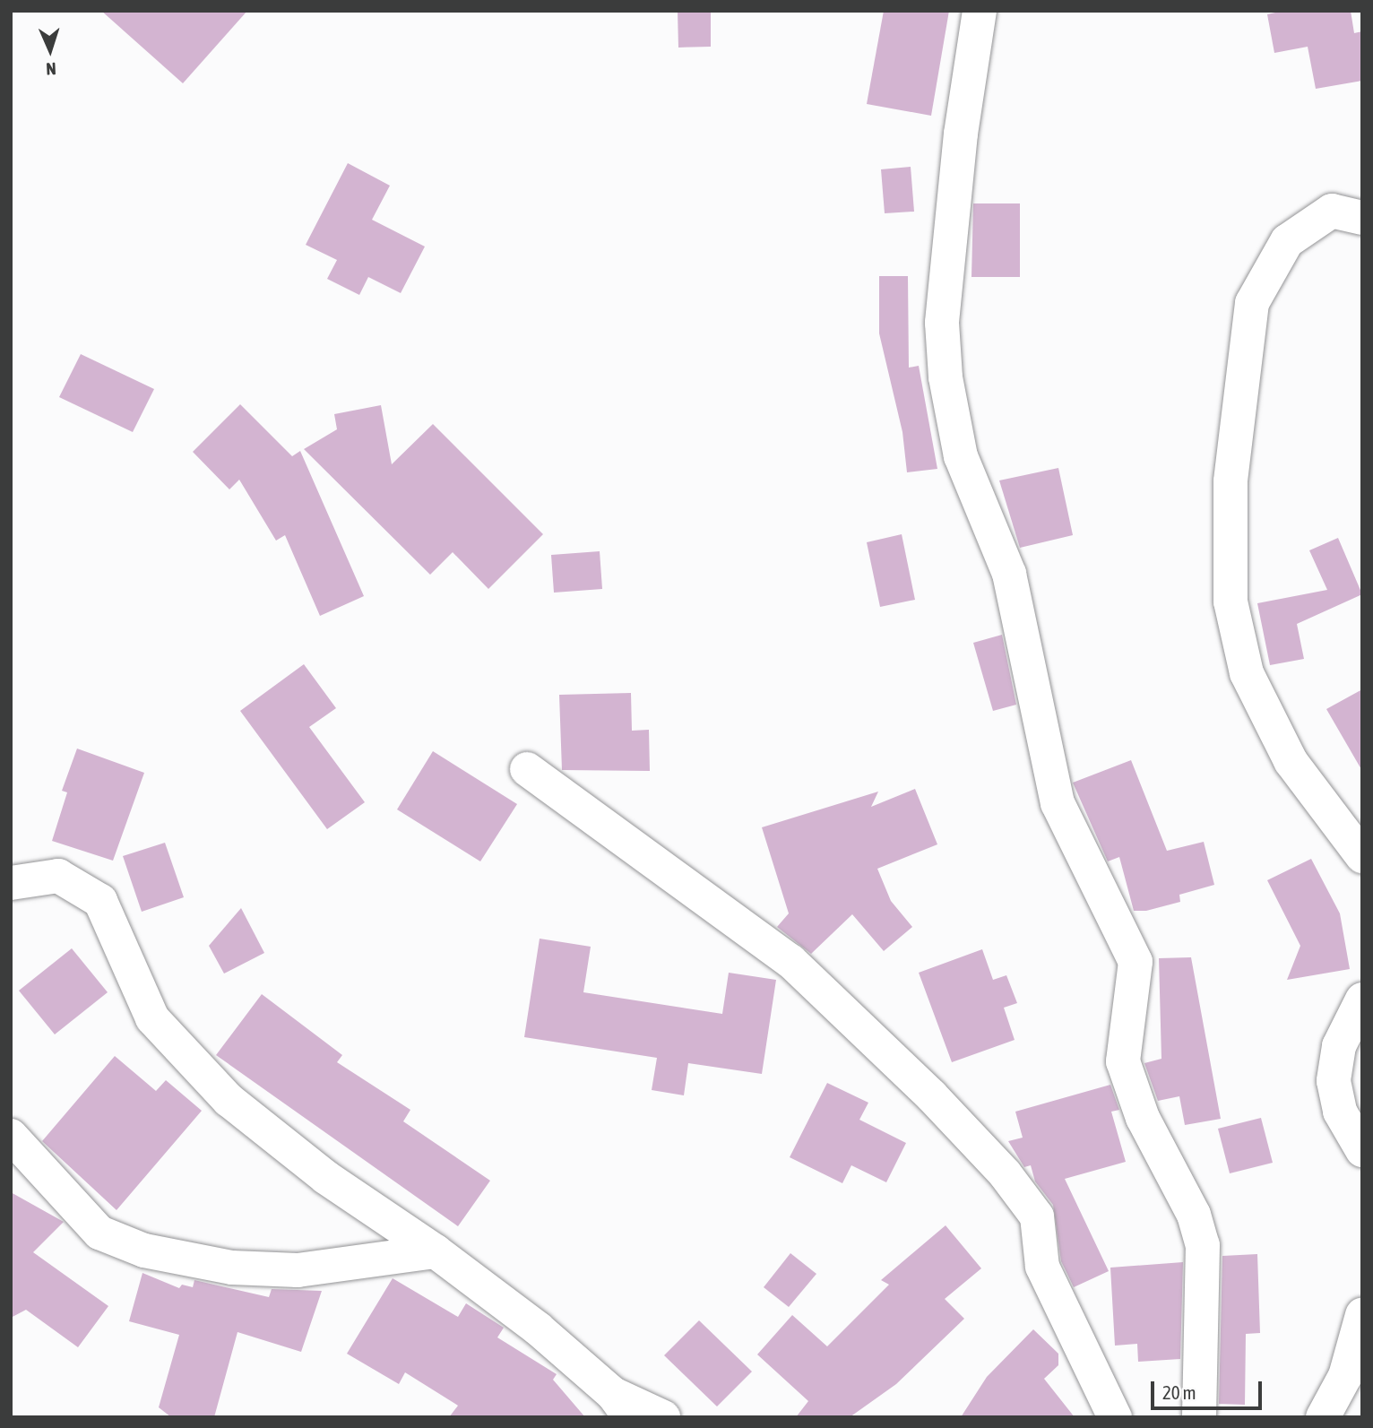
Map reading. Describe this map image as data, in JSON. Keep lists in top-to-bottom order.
{
  "scale_bar": "20 m",
  "north": "bottom"
}
